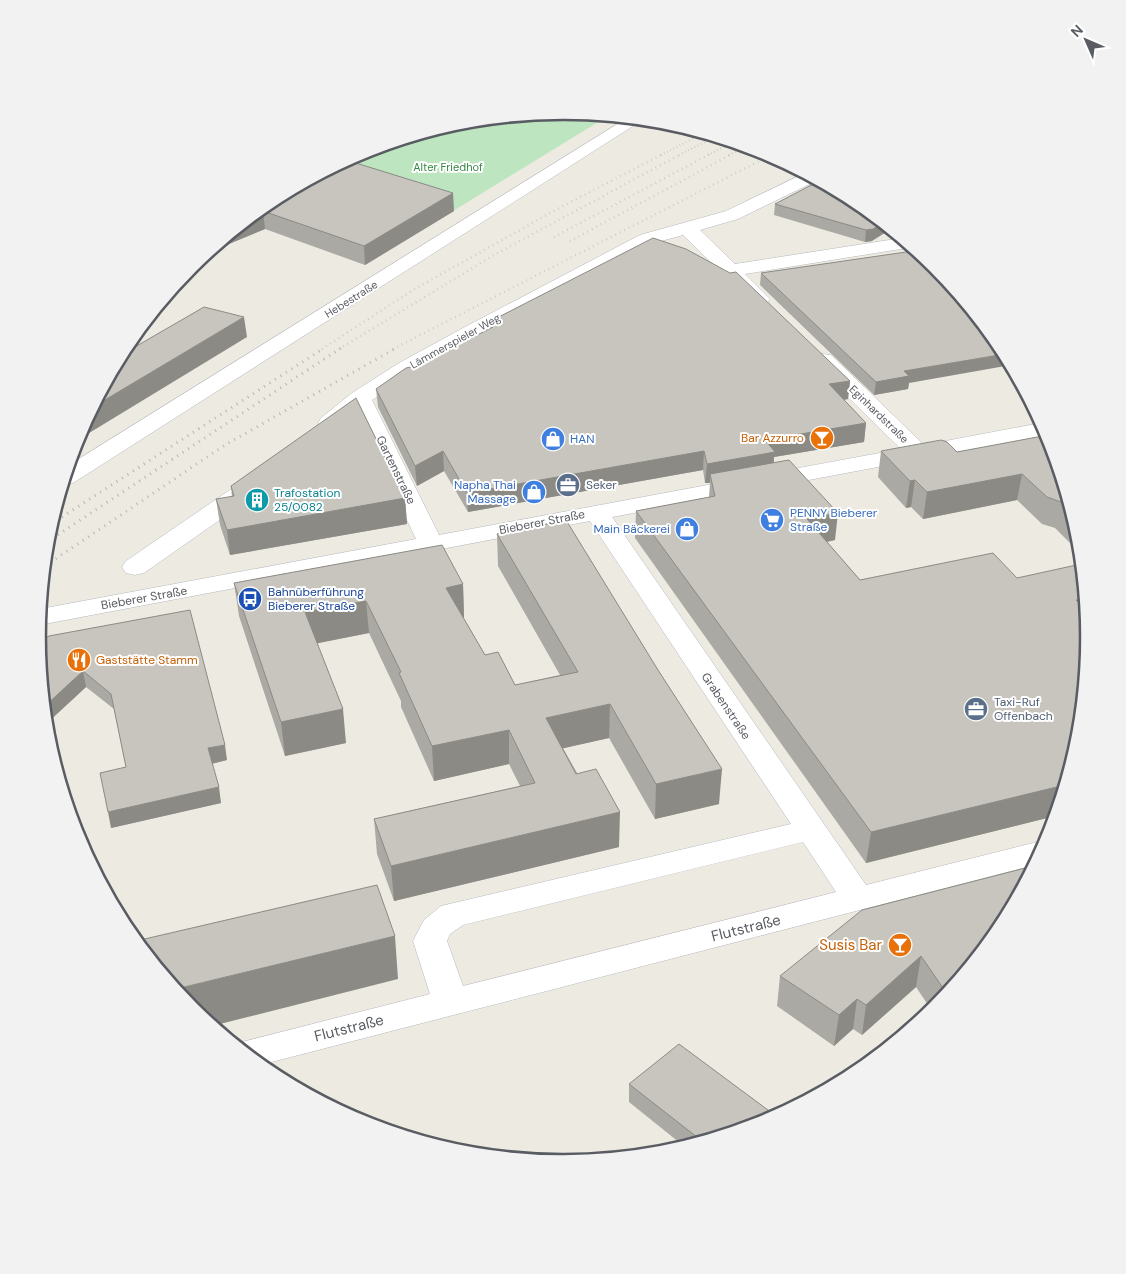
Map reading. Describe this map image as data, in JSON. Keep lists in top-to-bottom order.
{
  "streets": {
    "street": [
      "Hebestraße",
      "Lämmerspieler Weg",
      "Eginhardstraße",
      "Gartenstraße",
      "Bieberer Straße",
      "Grabenstraße",
      "Flutstraße"
    ]
  },
  "crossings": [
    ["Lämmerspieler Weg", "Gartenstraße"],
    ["Eginhardstraße", "Bieberer Straße"],
    ["Gartenstraße", "Bieberer Straße"],
    ["Bieberer Straße", "Grabenstraße"],
    ["Grabenstraße", "Flutstraße"]
  ],
  "parks": ["Alter Friedhof"],
  "places": {
    "bar": ["Bar Azzurro", "Susis Bar"],
    "shop": ["HAN", "Napha Thai Massage", "Main Bäckerei"],
    "office": ["Seker", "Taxi-Ruf Offenbach"],
    "building": ["Trafostation 25/0082"],
    "supermarket": ["PENNY Bieberer Straße"],
    "bus stop": ["Bahnüberführung Bieberer Straße"],
    "restaurant": ["Gaststätte Stamm"]
  },
  "north": "top left"
}
